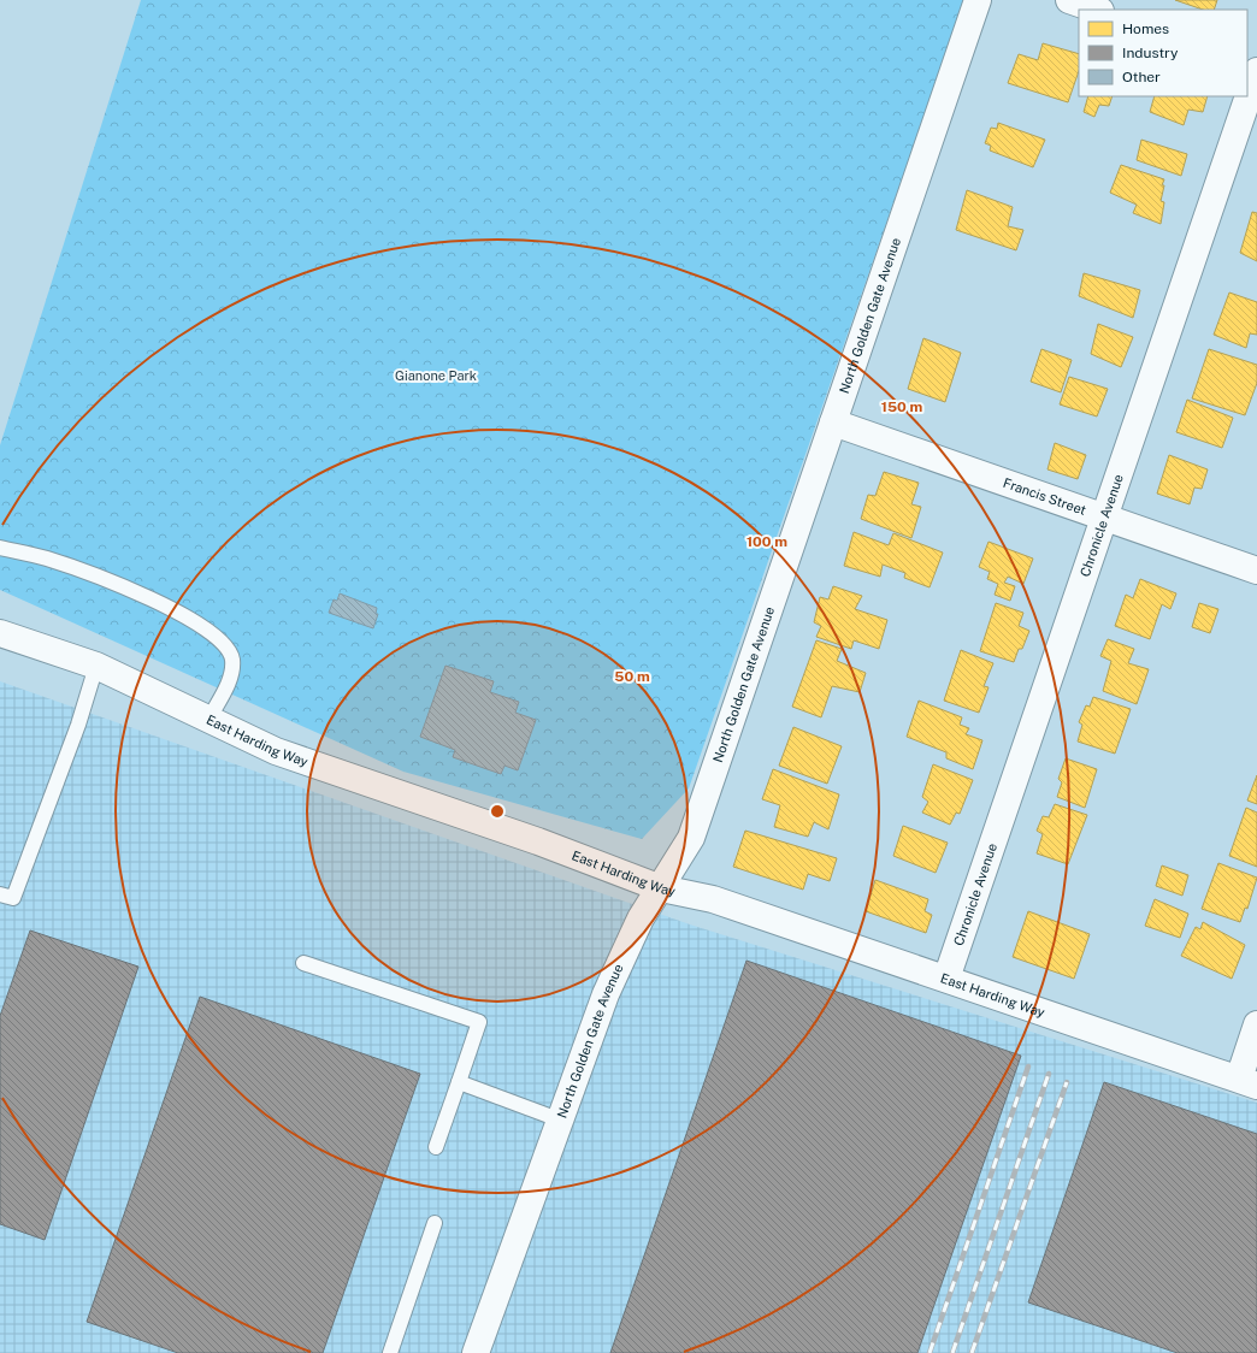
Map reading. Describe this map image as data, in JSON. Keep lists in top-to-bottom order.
{
  "streets": {
    "street": [
      "North Golden Gate Avenue",
      "Francis Street",
      "Chronicle Avenue",
      "East Harding Way"
    ]
  },
  "crossings": [
    ["North Golden Gate Avenue", "Francis Street"],
    ["North Golden Gate Avenue", "East Harding Way"],
    ["Francis Street", "Chronicle Avenue"],
    ["Chronicle Avenue", "East Harding Way"]
  ],
  "parks": ["Gianone Park"],
  "legend": ["Homes", "Industry", "Other"],
  "rings": ["150 m", "100 m", "50 m"]
}
